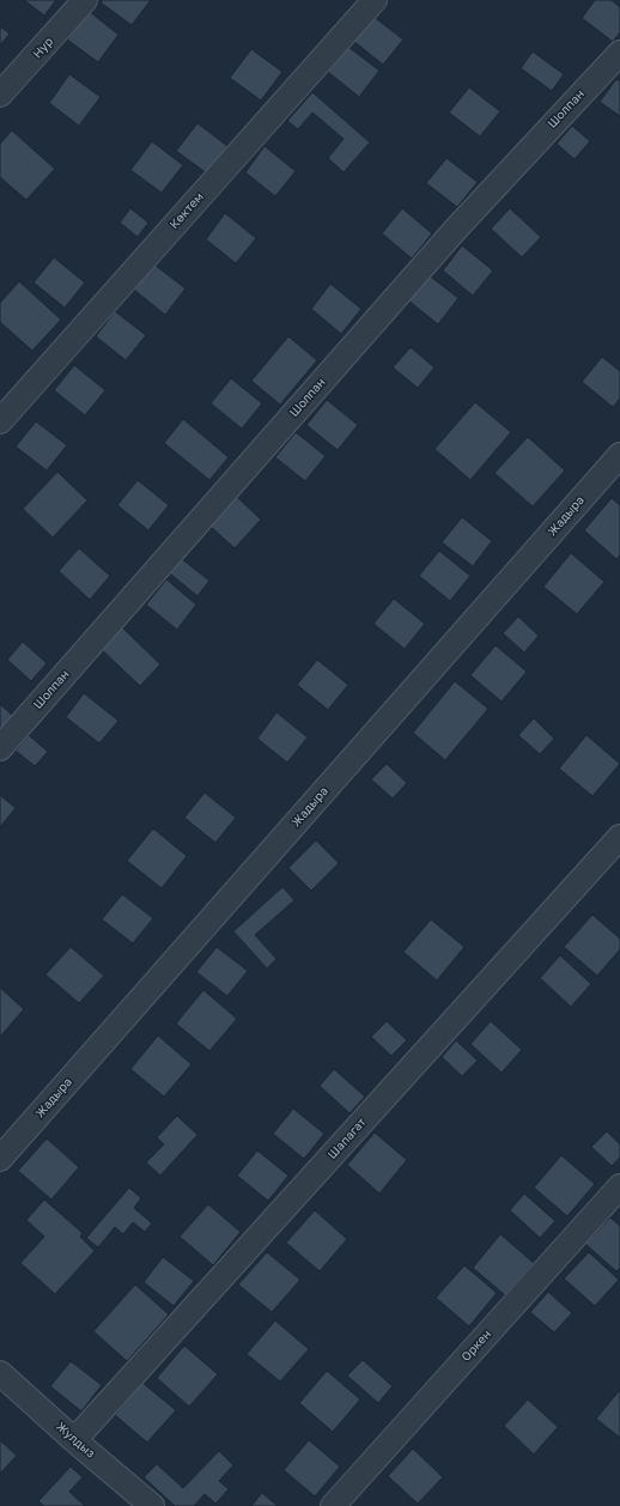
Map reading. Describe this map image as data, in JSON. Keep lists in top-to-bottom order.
{
  "streets": {
    "street": [
      "Нур",
      "Шолпан",
      "Көктем",
      "Жадыра",
      "Шапагат",
      "Оркен",
      "Жулдыз"
    ]
  },
  "crossings": [
    ["Шапагат", "Жулдыз"]
  ]
}
